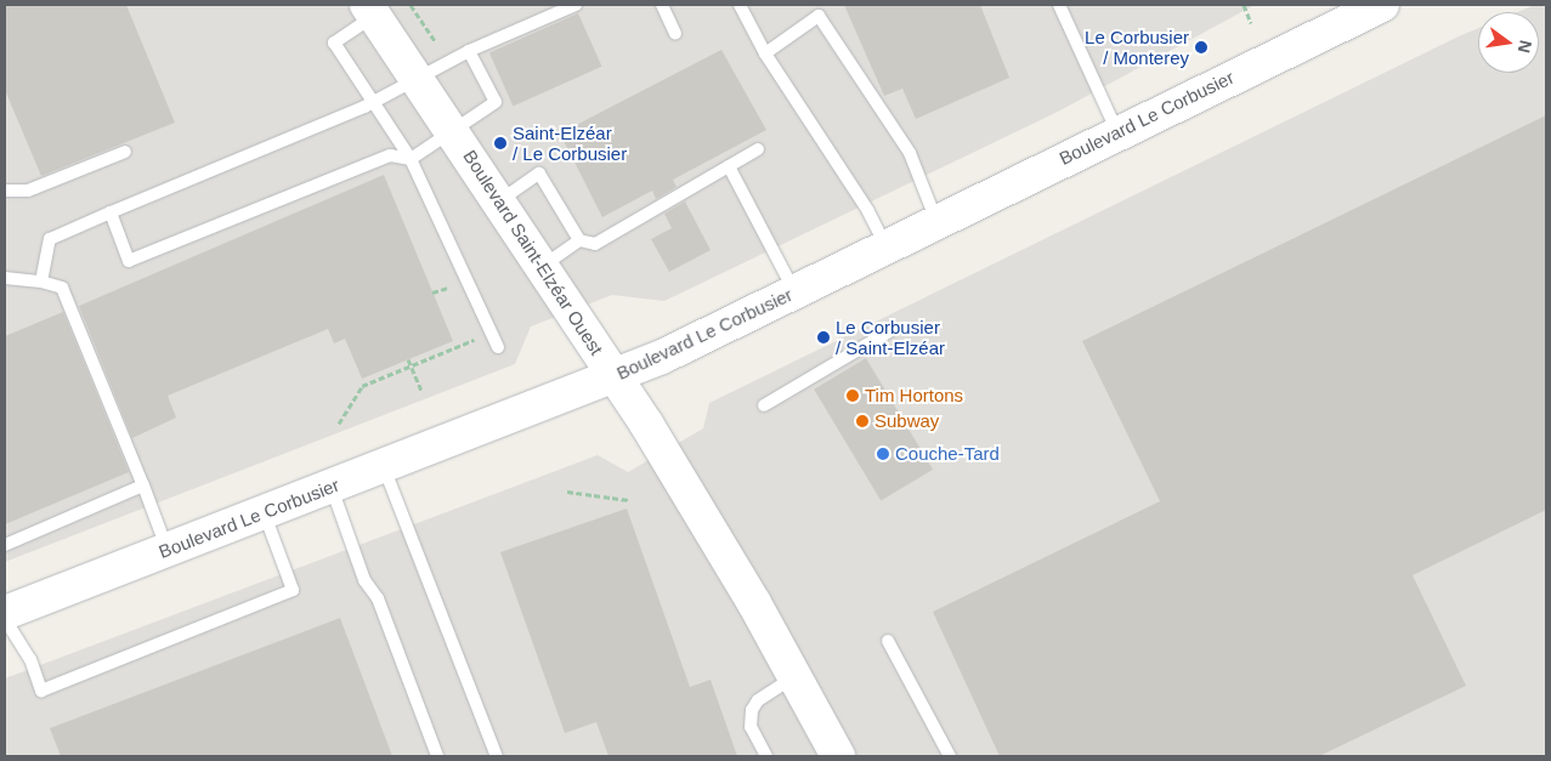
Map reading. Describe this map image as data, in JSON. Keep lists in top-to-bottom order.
{
  "streets": {
    "street": ["Boulevard Le Corbusier", "Boulevard Saint-Elzéar Ouest"]
  },
  "crossings": [
    ["Boulevard Le Corbusier", "Boulevard Saint-Elzéar Ouest"]
  ],
  "places": [
    "Le Corbusier / Monterey",
    "Saint-Elzéar / Le Corbusier",
    "Le Corbusier / Saint-Elzéar",
    "Tim Hortons",
    "Subway",
    "Couche-Tard"
  ],
  "north": "right"
}
